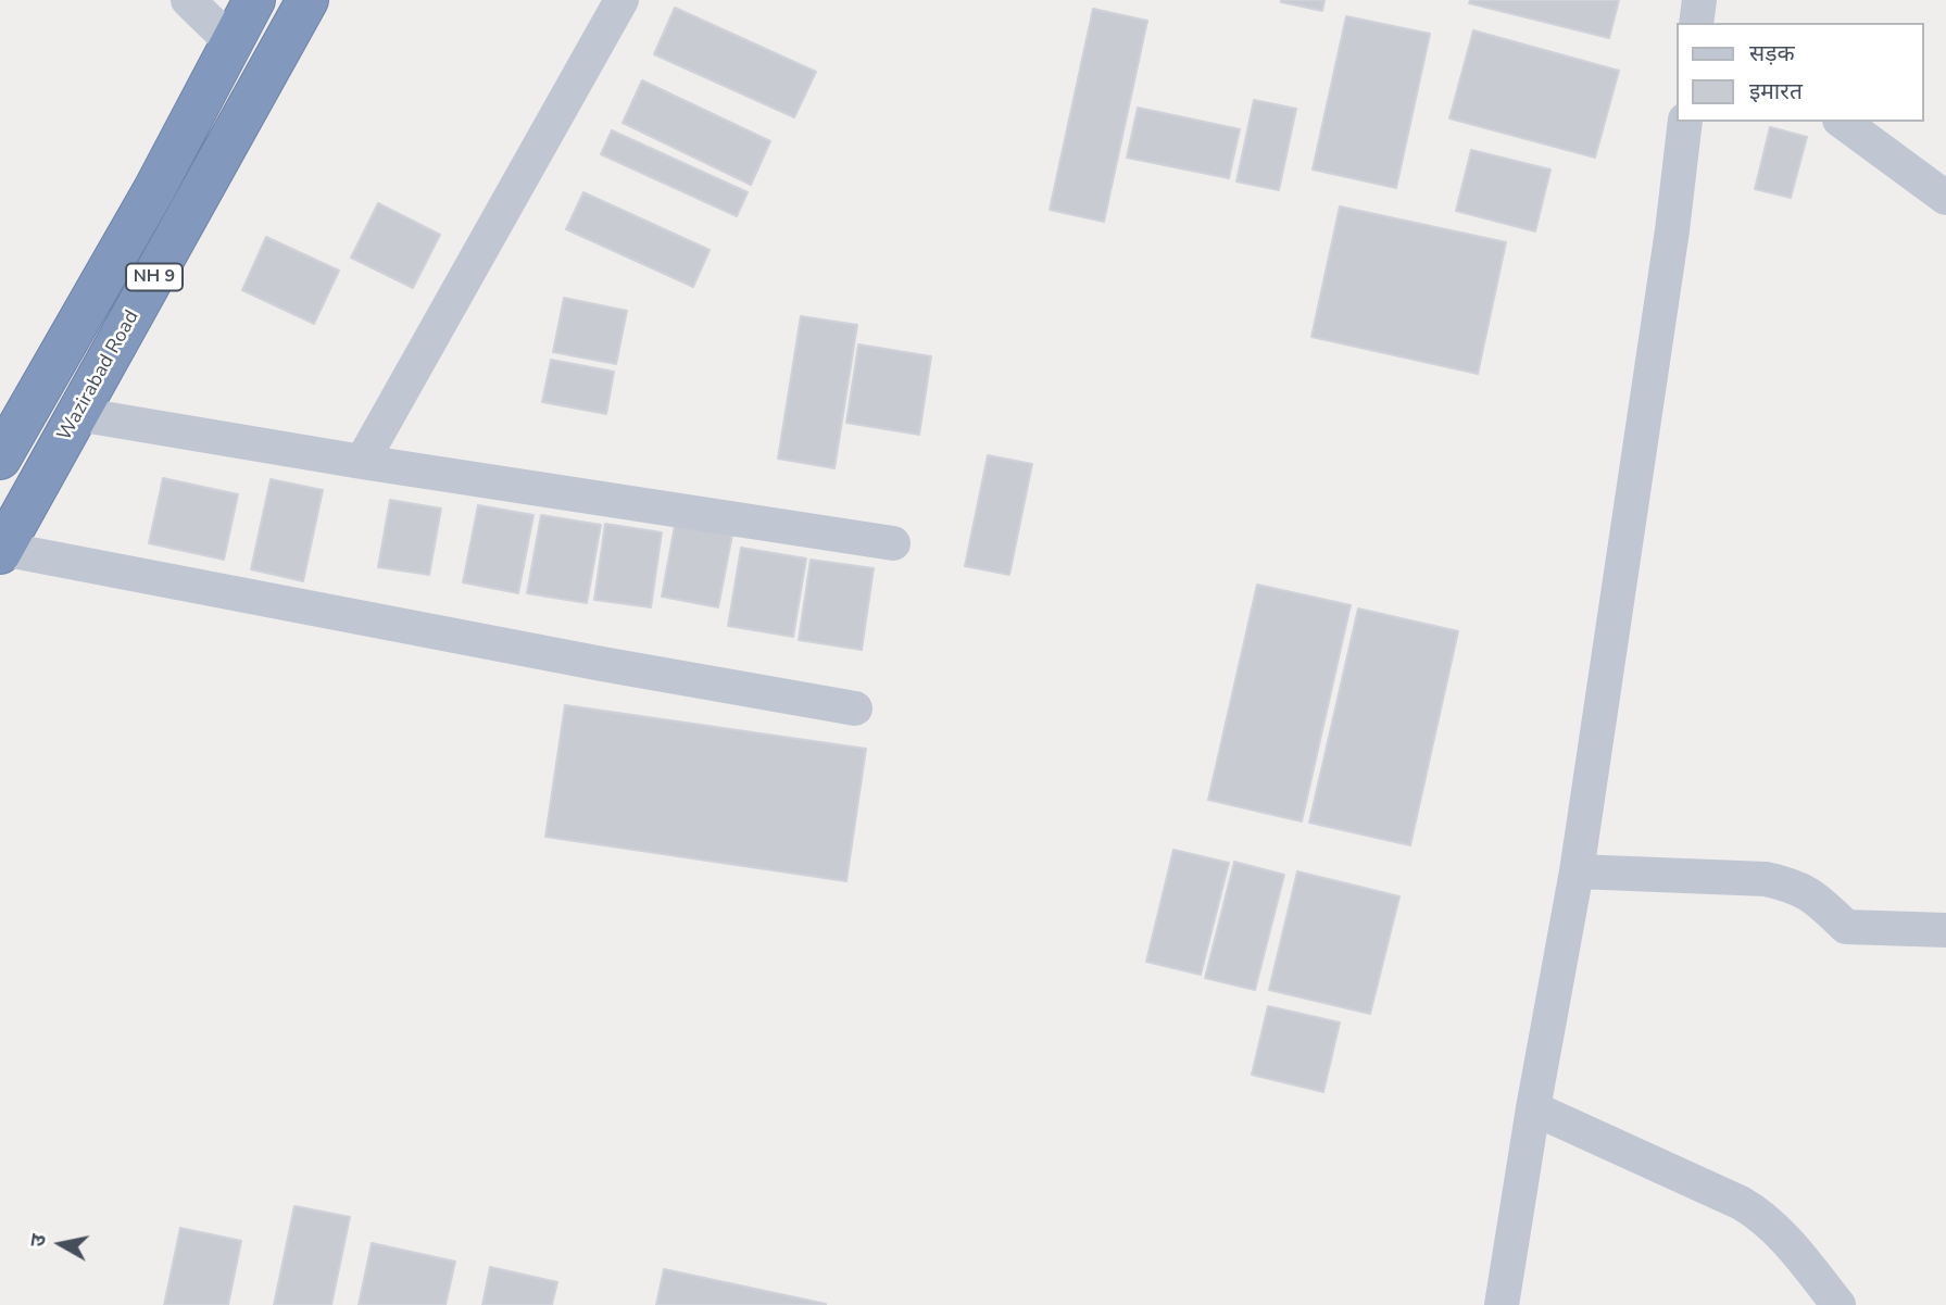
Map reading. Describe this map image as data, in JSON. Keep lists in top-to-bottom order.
{
  "streets": {
    "highway": ["NH 9", "Wazirabad Road"]
  },
  "legend": ["सड़क", "इमारत"],
  "north": "left"
}
